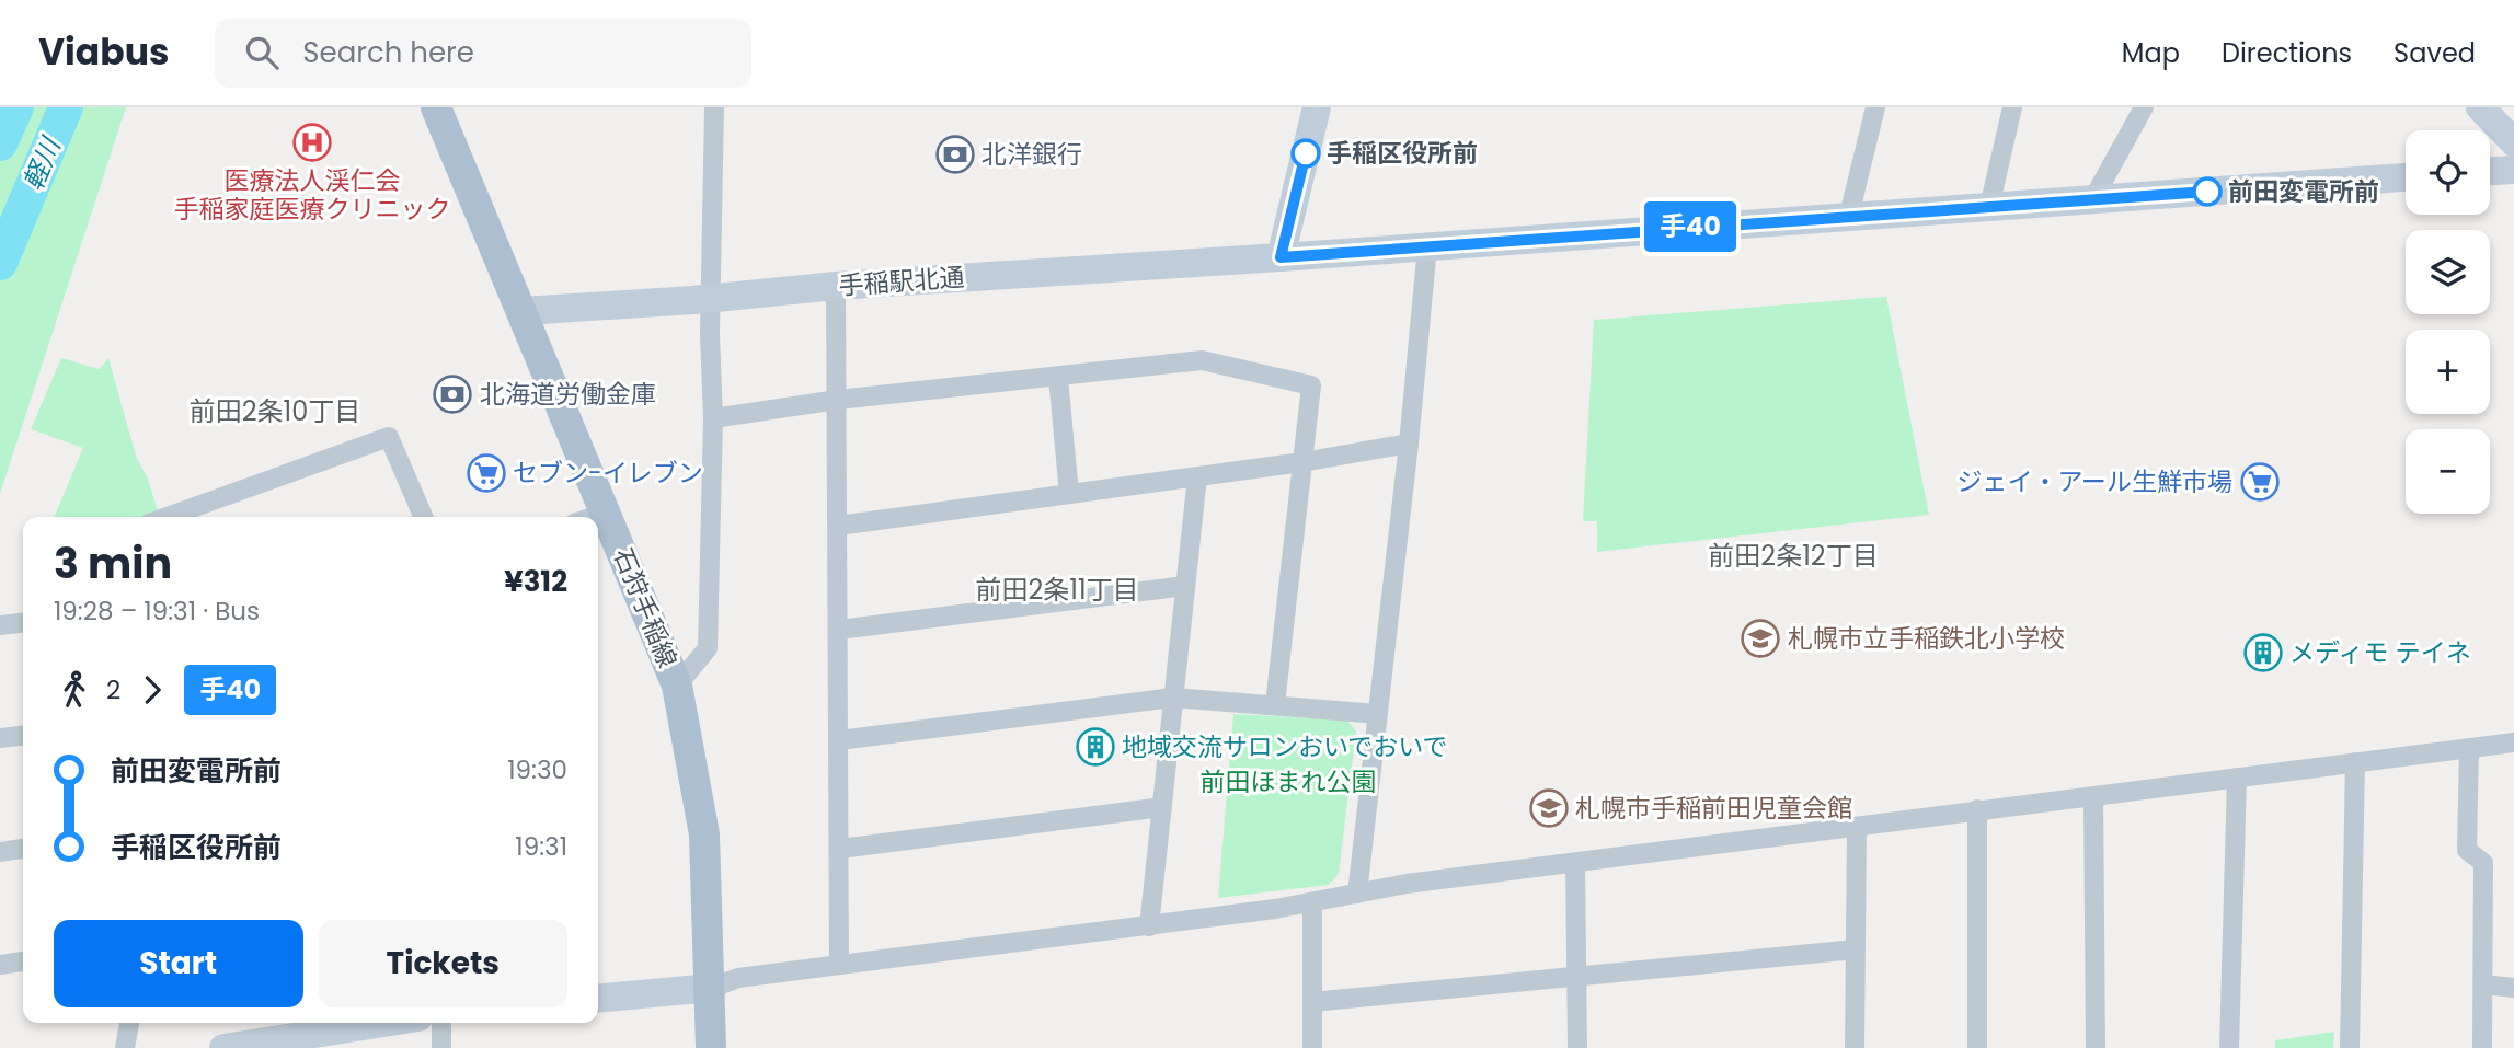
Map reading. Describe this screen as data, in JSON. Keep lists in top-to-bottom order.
{
  "streets": {
    "main road": ["石狩手稲線"],
    "street": ["手稲駅北通"]
  },
  "crossings": [
    ["手稲駅北通", "石狩手稲線"]
  ],
  "districts": ["前田2条10丁目", "前田2条12丁目", "前田2条11丁目"],
  "water": ["軽川"],
  "parks": ["前田ほまれ公園"],
  "places": {
    "hospital": ["医療法人渓仁会 手稲家庭医療クリニック"],
    "other": ["手稲区役所前", "前田変電所前"],
    "bank": ["北洋銀行", "北海道労働金庫"],
    "supermarket": ["セブン-イレブン", "ジェイ・アール生鮮市場"],
    "school or university": ["札幌市立手稲鉄北小学校", "札幌市手稲前田児童会館"],
    "building": ["メディモ テイネ", "地域交流サロンおいでおいで"]
  },
  "lines": ["bus line 手40"],
  "page": {
    "header": "Viabus",
    "search": "Search here",
    "nav": ["Map", "Directions", "Saved"],
    "on_map": "手40",
    "map_buttons": ["+", "−"],
    "heading": ["3 min", "19:28 – 19:31 · Bus", "¥312"],
    "legs": ["2", "手40"],
    "list": [
      {
        "name": "前田変電所前",
        "value": "19:30"
      },
      {
        "name": "手稲区役所前",
        "value": "19:31"
      }
    ],
    "buttons": ["Start", "Tickets"]
  }
}
